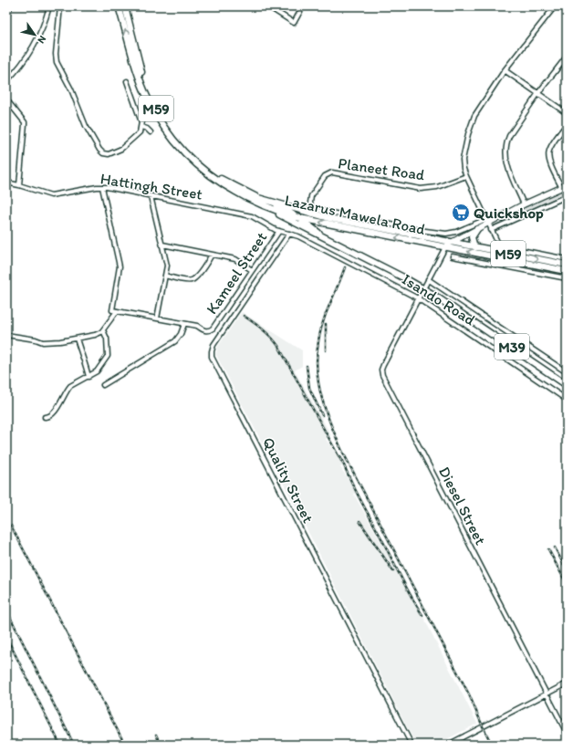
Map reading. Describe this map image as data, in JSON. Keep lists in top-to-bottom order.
{
  "streets": {
    "main road": [
      "M59",
      "Lazarus Mawela Road",
      "Isando Road",
      "M39"
    ],
    "street": [
      "Planeet Road",
      "Hattingh Street",
      "Kameel Street",
      "Quality Street",
      "Diesel Street"
    ]
  },
  "crossings": [
    ["Hattingh Street", "Kameel Street"],
    ["Hattingh Street", "Isando Road"],
    ["Hattingh Street", "Quality Street"],
    ["Lazarus Mawela Road", "Isando Road"],
    ["Lazarus Mawela Road", "M39"],
    ["Lazarus Mawela Road", "Diesel Street"],
    ["Isando Road", "M39"],
    ["Isando Road", "Quality Street"],
    ["Isando Road", "Diesel Street"]
  ],
  "places": {
    "supermarket": ["Quickshop"]
  },
  "north": "bottom right"
}
